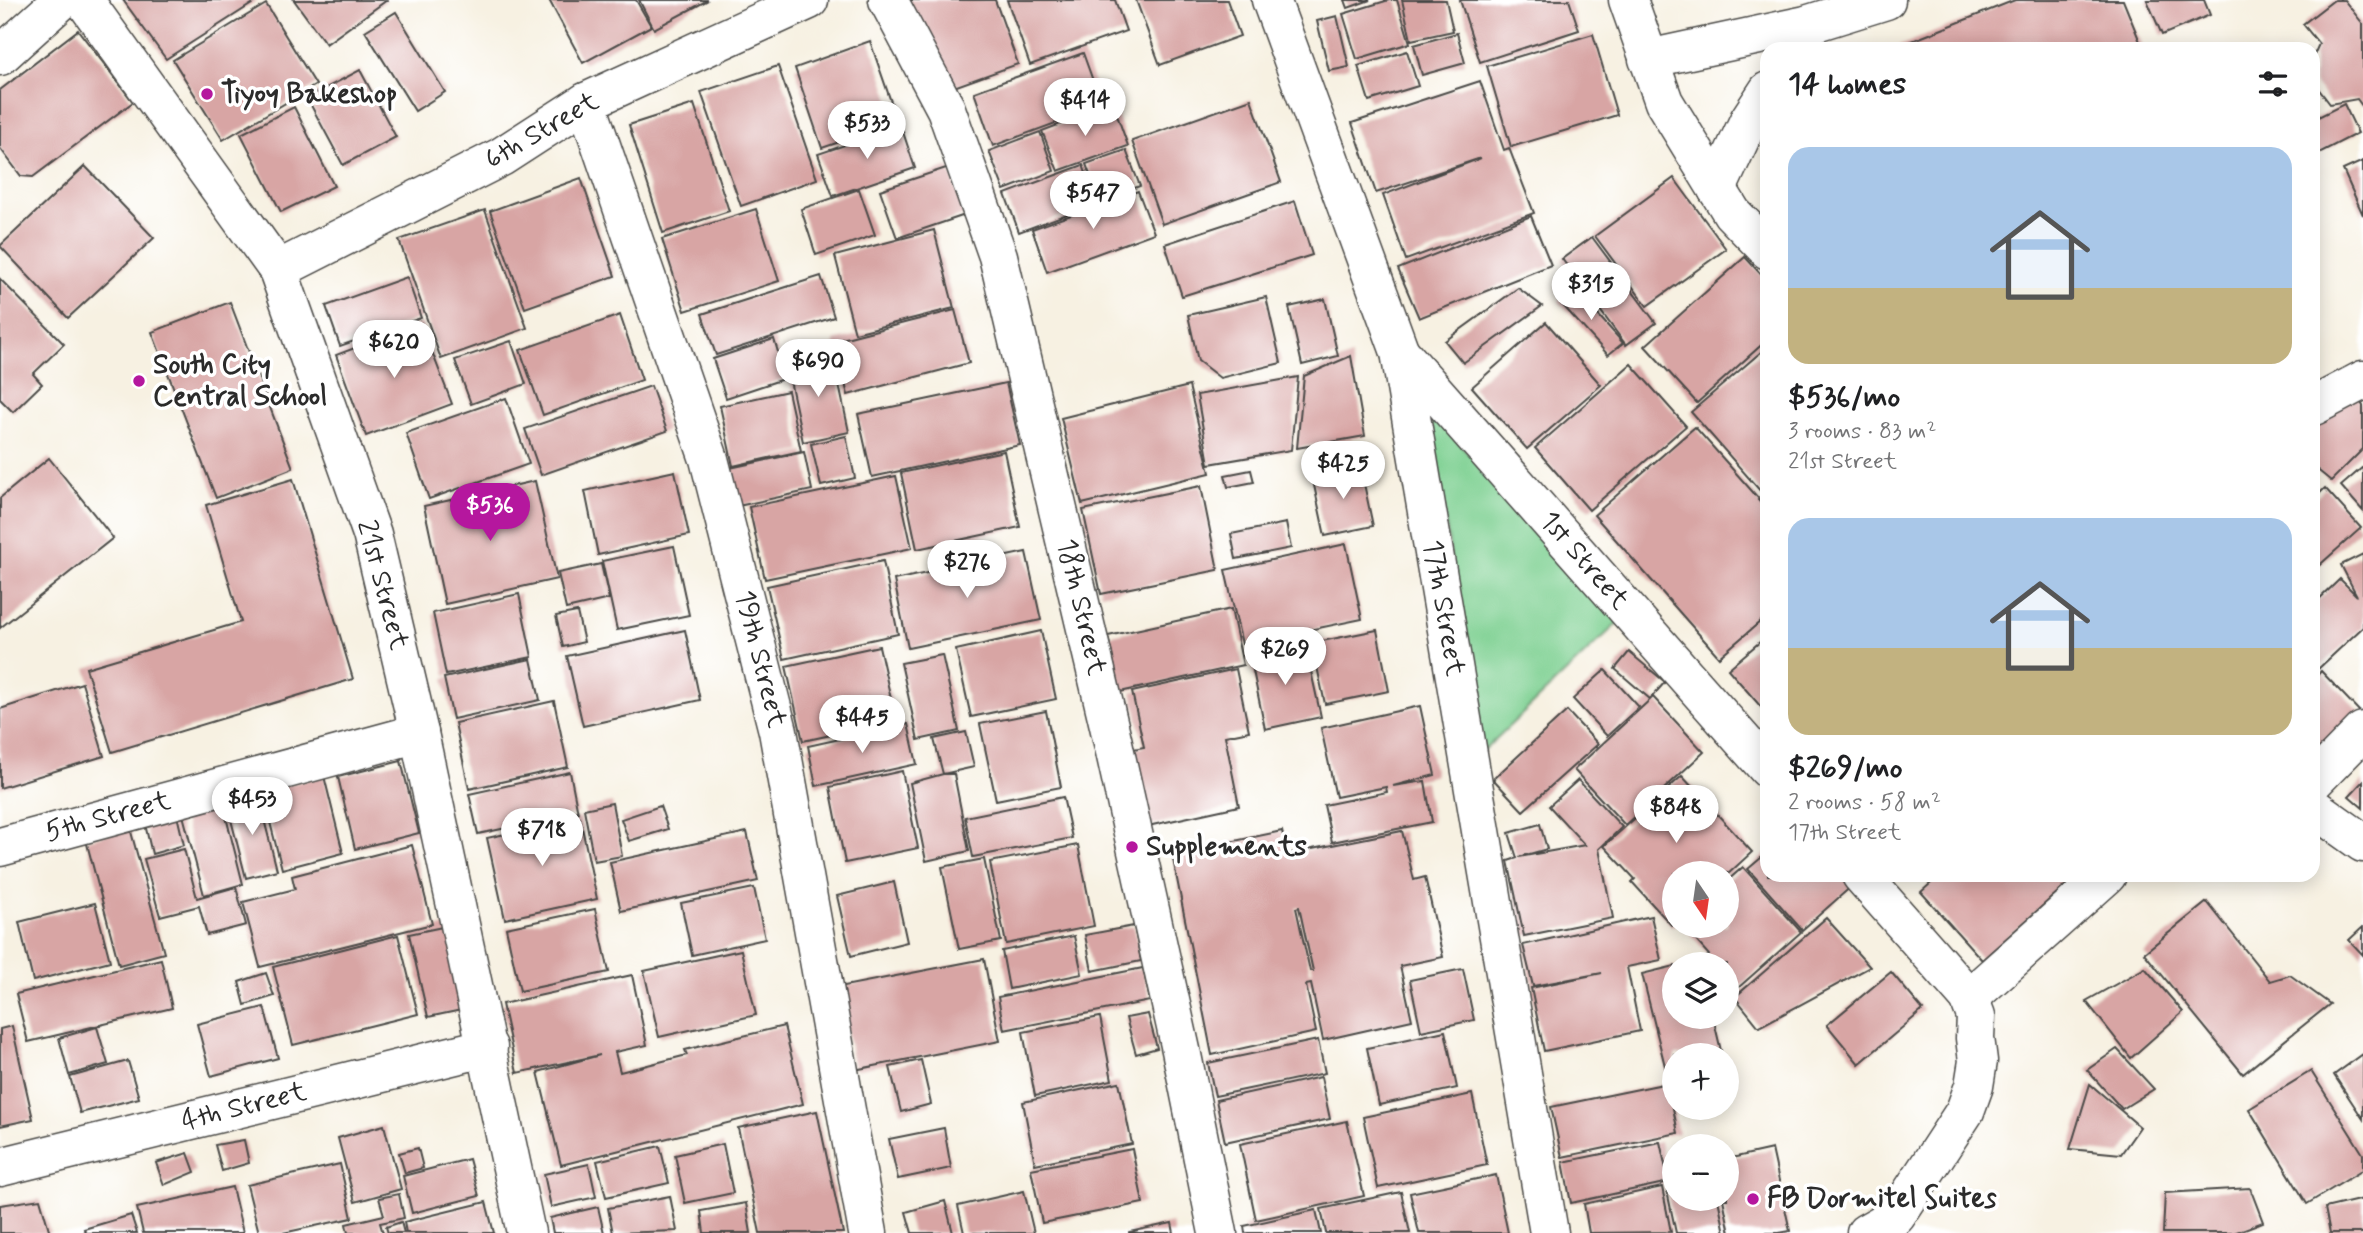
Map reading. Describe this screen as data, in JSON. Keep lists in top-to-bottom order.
{
  "streets": {
    "street": [
      "6th Street",
      "1st Street",
      "21st Street",
      "18th Street",
      "17th Street",
      "19th Street",
      "5th Street",
      "4th Street"
    ]
  },
  "crossings": [
    ["6th Street", "21st Street"],
    ["6th Street", "19th Street"],
    ["1st Street", "17th Street"],
    ["21st Street", "5th Street"],
    ["21st Street", "4th Street"]
  ],
  "places": [
    "Tiyoy Bakeshop",
    "South City Central School",
    "Supplements",
    "FB Dormitel Suites"
  ],
  "north": "bottom",
  "page": {
    "heading": "14 homes",
    "price": [
      "$414",
      "$533",
      "$547",
      "$315",
      "$620",
      "$690",
      "$425",
      "$536",
      "$276",
      "$269",
      "$445",
      "$453",
      "$848",
      "$718"
    ],
    "list": [
      {
        "name": "$536/mo",
        "note": "3 rooms · 83 m² · 21st Street"
      },
      {
        "name": "$269/mo",
        "note": "2 rooms · 58 m² · 17th Street"
      }
    ],
    "map_buttons": ["+", "−"]
  }
}
